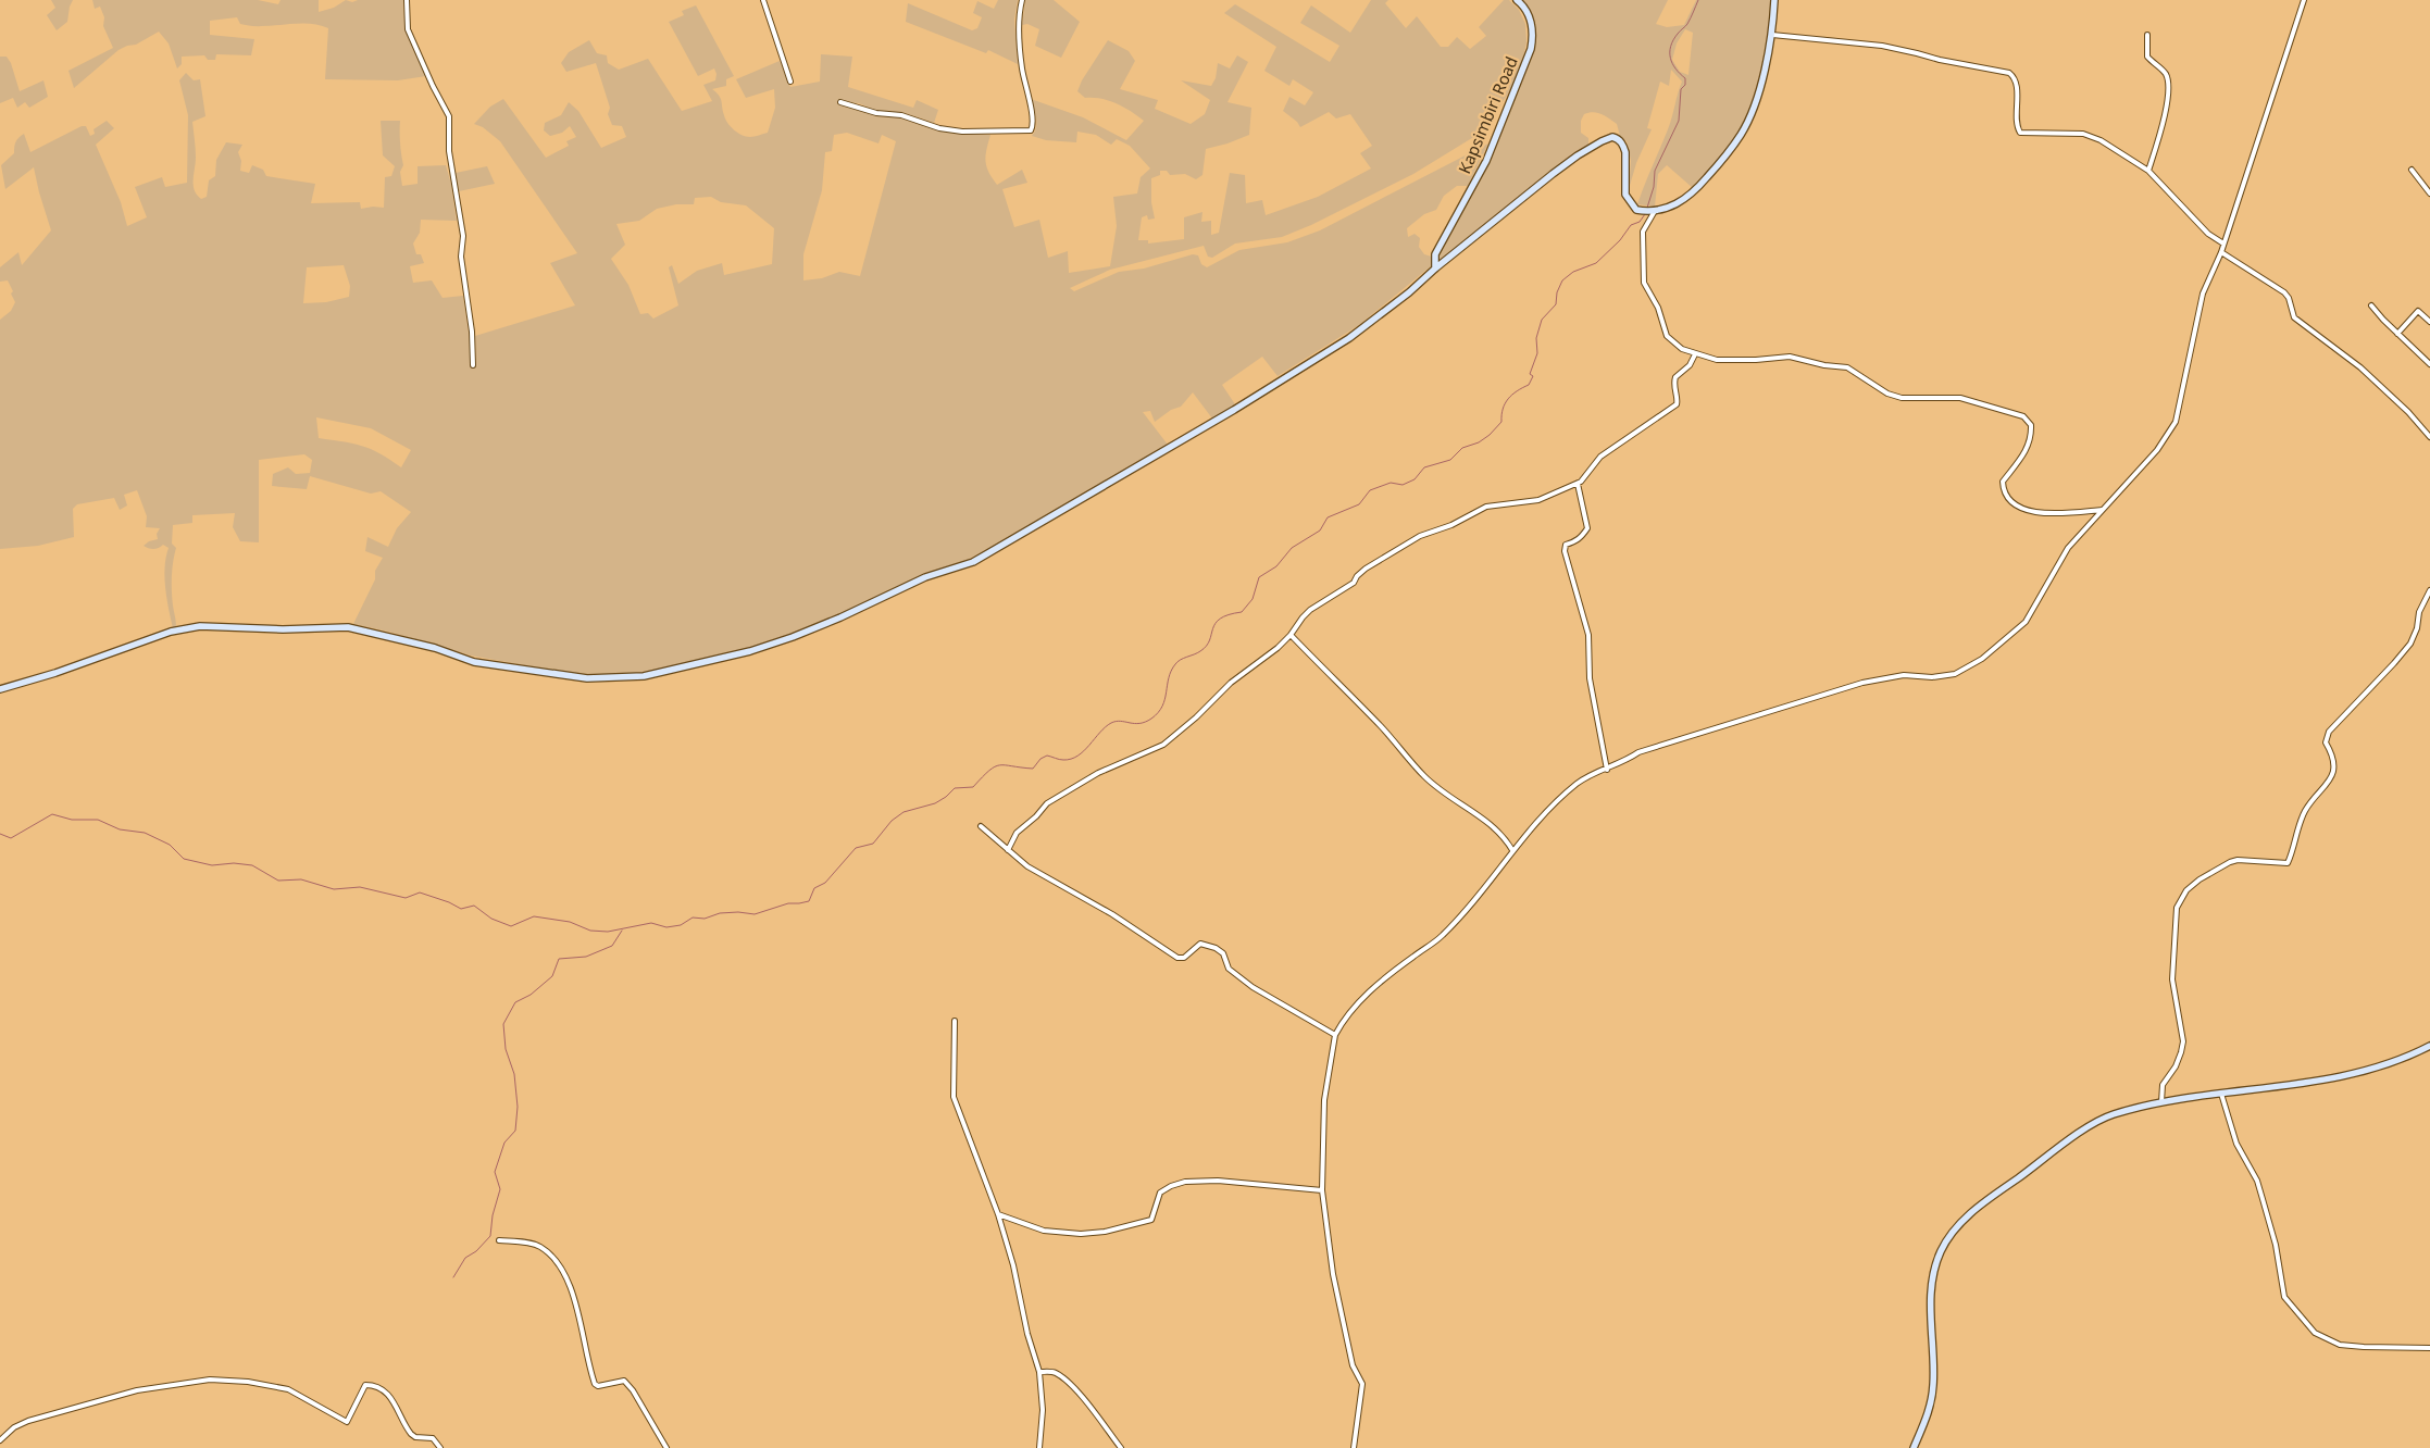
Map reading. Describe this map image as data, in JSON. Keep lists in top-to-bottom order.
{
  "streets": {
    "street": ["Kapsimbiri Road"]
  }
}
